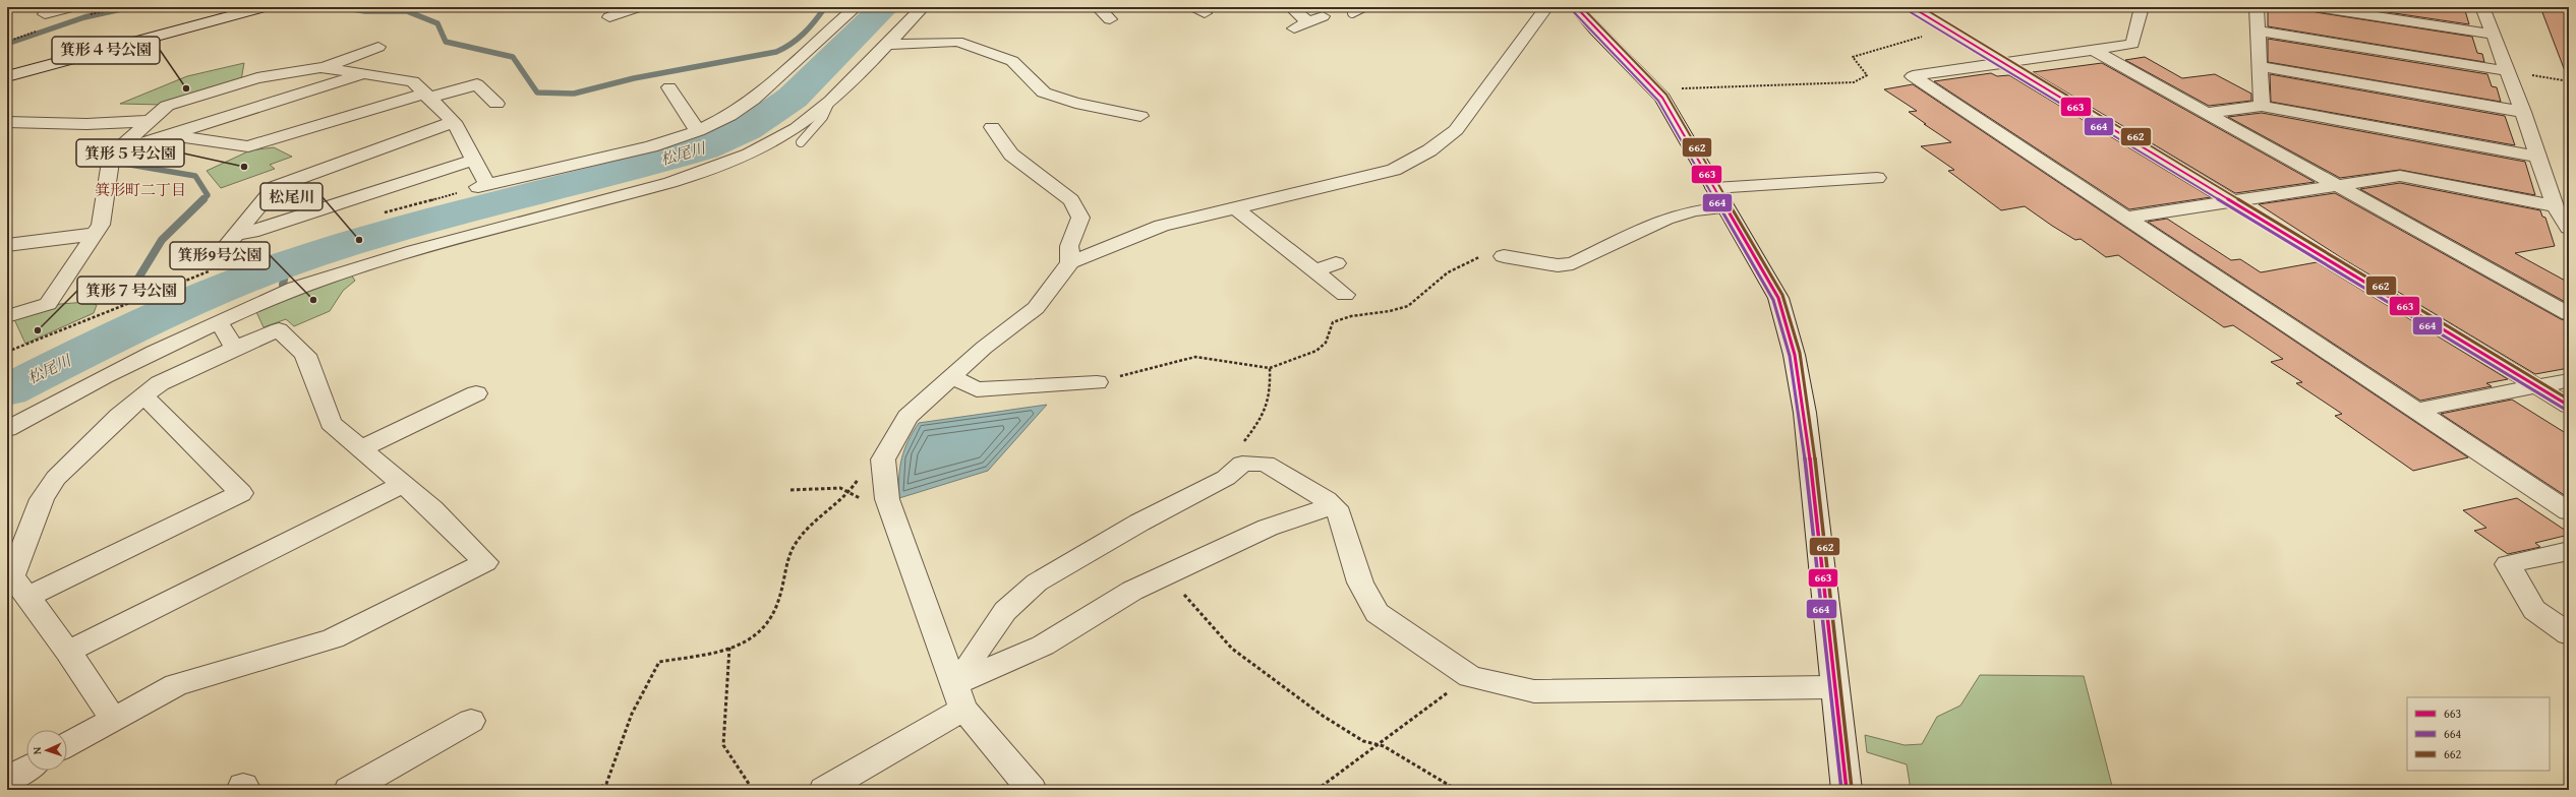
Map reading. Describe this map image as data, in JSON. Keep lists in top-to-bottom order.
{
  "districts": ["箕形町二丁目"],
  "water": ["松尾川"],
  "places": [
    "箕形４号公園",
    "箕形５号公園",
    "松尾川",
    "箕形9号公園",
    "箕形７号公園"
  ],
  "lines": ["transit line 663", "transit line 662", "transit line 664"],
  "legend": ["663", "664", "662"],
  "north": "left"
}
